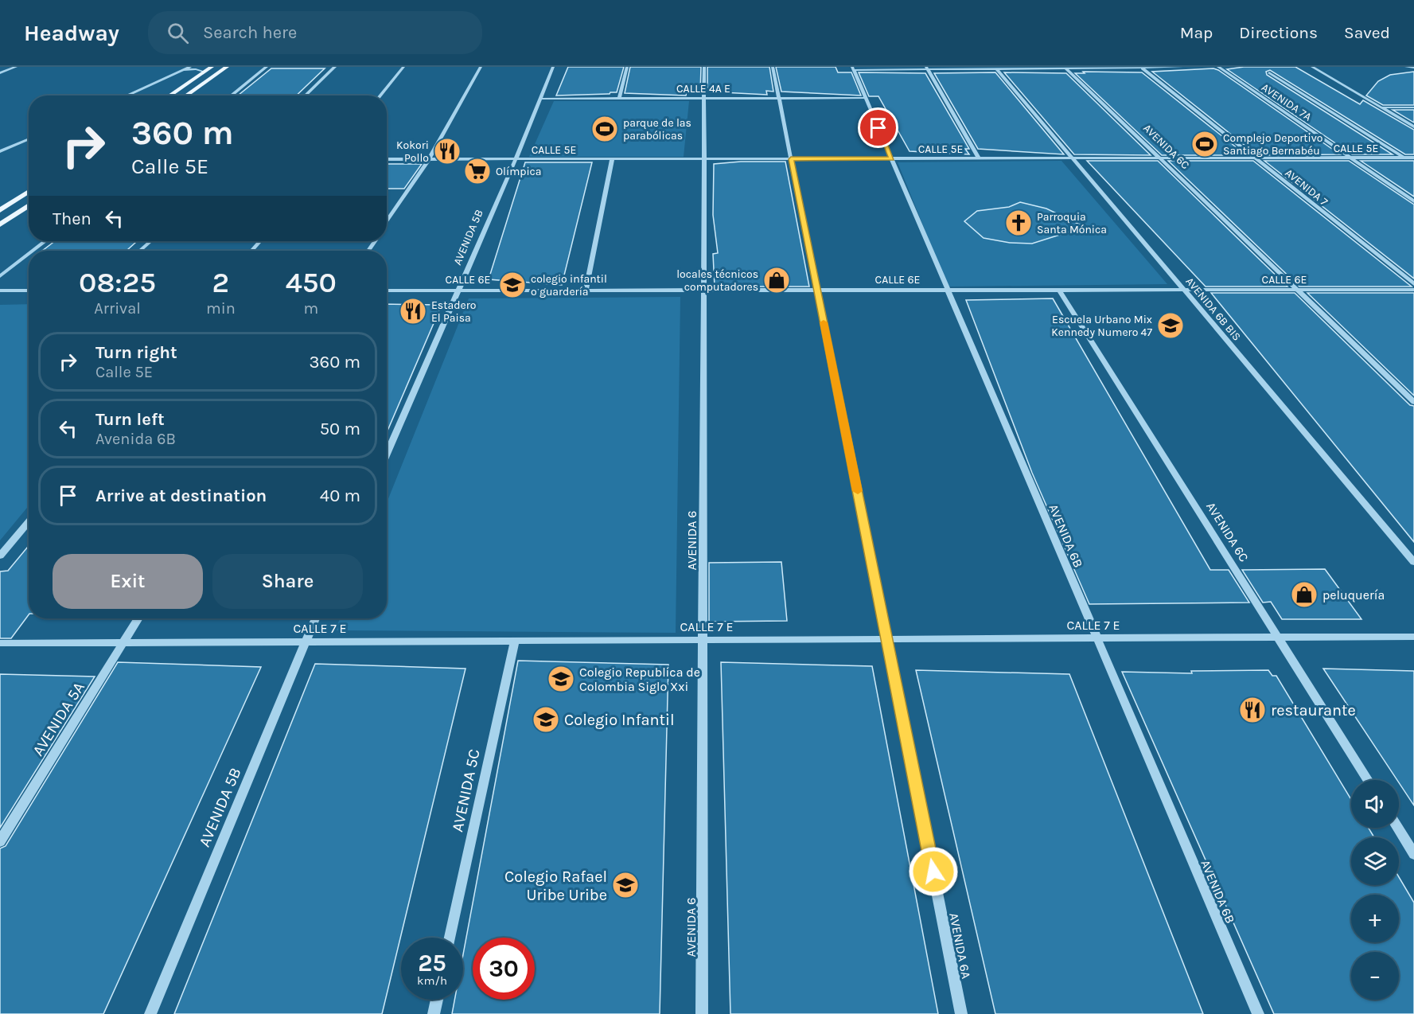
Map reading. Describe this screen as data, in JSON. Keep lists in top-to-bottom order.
{
  "streets": {
    "street": [
      "CALLE 4A E",
      "AVENIDA 7A",
      "AVENIDA 6C",
      "CALLE 5E",
      "AVENIDA 7",
      "AVENIDA 5B",
      "CALLE 6E",
      "AVENIDA 6B BIS",
      "AVENIDA 6B",
      "AVENIDA 6",
      "CALLE 7 E",
      "AVENIDA 5A",
      "AVENIDA 5C",
      "AVENIDA 6A"
    ]
  },
  "crossings": [
    ["CALLE 4A E", "AVENIDA 5B"],
    ["CALLE 4A E", "AVENIDA 6B"],
    ["CALLE 4A E", "AVENIDA 6"],
    ["CALLE 4A E", "AVENIDA 6A"],
    ["AVENIDA 7A", "CALLE 5E"],
    ["AVENIDA 6C", "CALLE 5E"],
    ["AVENIDA 6C", "CALLE 6E"],
    ["AVENIDA 6C", "CALLE 7 E"],
    ["CALLE 5E", "AVENIDA 7"],
    ["CALLE 5E", "AVENIDA 5B"],
    ["CALLE 5E", "AVENIDA 6B BIS"],
    ["CALLE 5E", "AVENIDA 6B"],
    ["CALLE 5E", "AVENIDA 6"],
    ["CALLE 5E", "AVENIDA 6A"],
    ["AVENIDA 5B", "CALLE 6E"],
    ["AVENIDA 5B", "CALLE 7 E"],
    ["CALLE 6E", "AVENIDA 6B BIS"],
    ["CALLE 6E", "AVENIDA 6B"],
    ["CALLE 6E", "AVENIDA 6"],
    ["CALLE 6E", "AVENIDA 6A"],
    ["AVENIDA 6B", "CALLE 7 E"],
    ["AVENIDA 6", "CALLE 7 E"],
    ["CALLE 7 E", "AVENIDA 5A"],
    ["CALLE 7 E", "AVENIDA 5C"],
    ["CALLE 7 E", "AVENIDA 6A"]
  ],
  "places": {
    "sports": ["parque de las parabólicas", "Complejo Deportivo Santiago Bernabéu"],
    "restaurant": ["Kokori Pollo", "Estadero El Paisa", "restaurante"],
    "supermarket": ["Olímpica"],
    "church": ["Parroquia Santa Mónica"],
    "shop": ["locales técnicos computadores", "peluquería"],
    "school or university": [
      "colegio infantil o guardería",
      "Escuela Urbano Mix Kennedy Numero 47",
      "Colegio Republica de Colombia Siglo Xxi",
      "Colegio Infantil",
      "Colegio Rafael Uribe Uribe"
    ]
  },
  "page": {
    "header": "Headway",
    "search": "Search here",
    "nav": ["Map", "Directions", "Saved"],
    "turn": ["360 m", "Calle 5E"],
    "then": "Then",
    "eta": [
      "08:25",
      "Arrival",
      "2",
      "min",
      "450",
      "m"
    ],
    "list": [
      {
        "name": "Turn right",
        "note": "Calle 5E",
        "value": "360 m"
      },
      {
        "name": "Turn left",
        "note": "Avenida 6B",
        "value": "50 m"
      },
      {
        "name": "Arrive at destination",
        "value": "40 m"
      }
    ],
    "buttons": ["Exit", "Share"],
    "map_buttons": ["+", "−"],
    "speed": "25 km/h",
    "limit": "30"
  }
}
